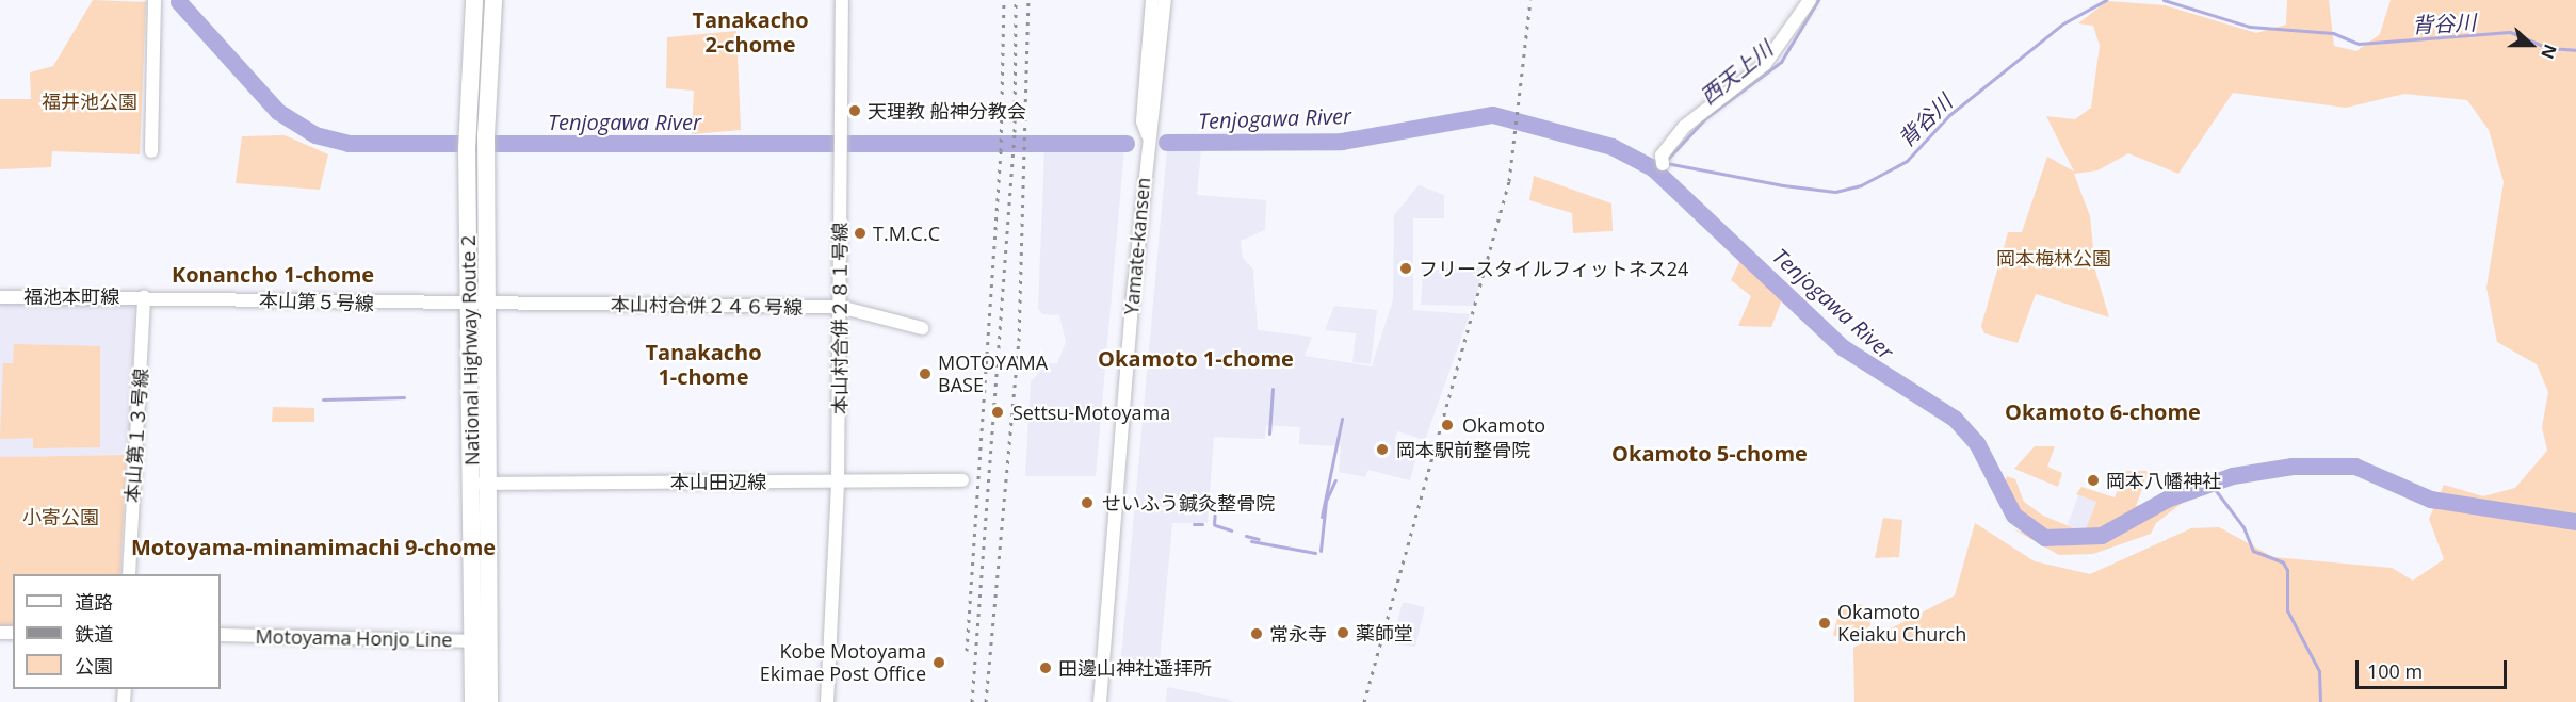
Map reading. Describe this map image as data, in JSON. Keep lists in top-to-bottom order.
{
  "streets": {
    "highway": ["National Highway Route 2"],
    "street": [
      "Yamate-kansen",
      "福池本町線",
      "本山第５号線",
      "本山村合併２４６号線",
      "本山村合併２８１号線",
      "本山第１３号線",
      "本山田辺線",
      "Motoyama Honjo Line"
    ]
  },
  "crossings": [
    ["福池本町線", "本山第５号線"],
    ["福池本町線", "本山第１３号線"],
    ["本山第５号線", "本山村合併２４６号線"],
    ["本山第５号線", "National Highway Route 2"],
    ["本山第５号線", "本山第１３号線"],
    ["本山村合併２４６号線", "本山村合併２８１号線"],
    ["本山村合併２４６号線", "National Highway Route 2"],
    ["本山村合併２８１号線", "本山田辺線"],
    ["National Highway Route 2", "本山田辺線"],
    ["National Highway Route 2", "Motoyama Honjo Line"]
  ],
  "districts": [
    "Tanakacho 2-chome",
    "Konancho 1-chome",
    "Tanakacho 1-chome",
    "Okamoto 1-chome",
    "Okamoto 6-chome",
    "Okamoto 5-chome",
    "Motoyama-minamimachi 9-chome"
  ],
  "water": ["背谷川", "西天上川", "Tenjogawa River"],
  "parks": ["福井池公園", "岡本梅林公園", "小寄公園"],
  "places": [
    "天理教 船神分教会",
    "T.M.C.C",
    "フリースタイルフィットネス24",
    "MOTOYAMA BASE",
    "Settsu-Motoyama",
    "Okamoto",
    "岡本駅前整骨院",
    "岡本八幡神社",
    "せいふう鍼灸整骨院",
    "Okamoto Keiaku Church",
    "薬師堂",
    "常永寺",
    "Kobe Motoyama Ekimae Post Office",
    "田邊山神社遥拝所"
  ],
  "legend": ["道路", "鉄道", "公園"],
  "scale_bar": "100 m",
  "north": "right"
}
